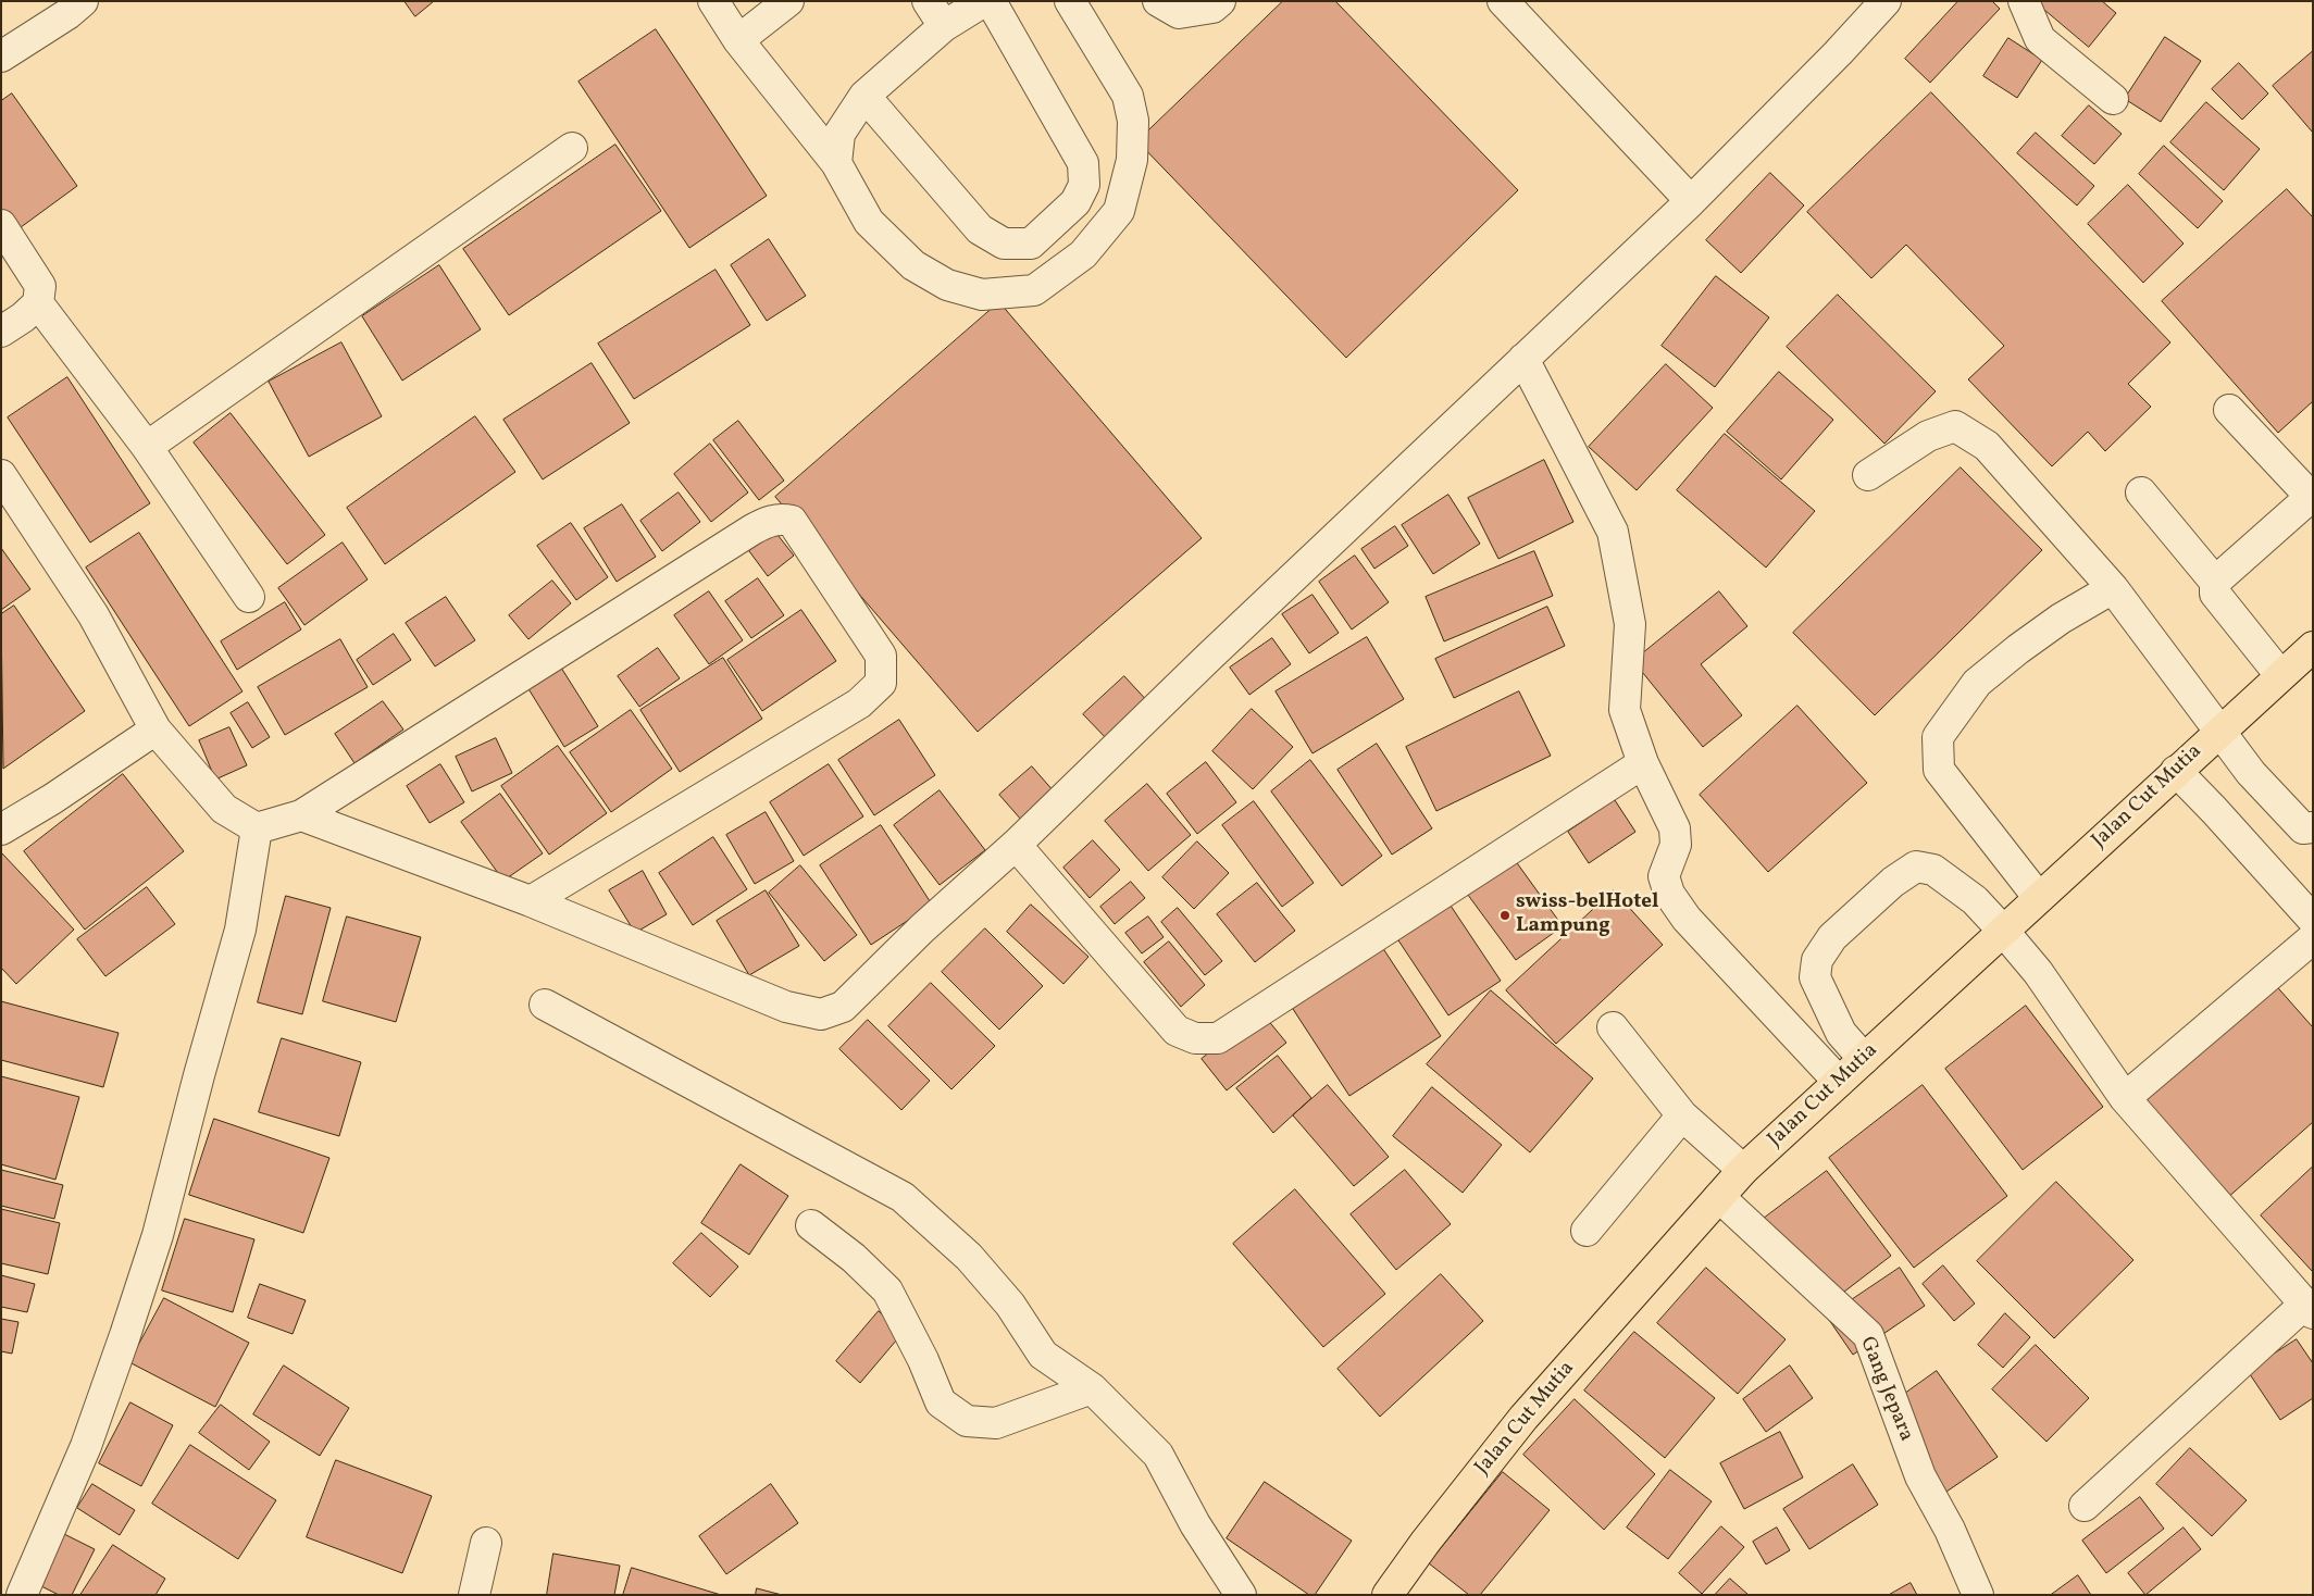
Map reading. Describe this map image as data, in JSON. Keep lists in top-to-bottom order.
{
  "streets": {
    "main road": ["Jalan Cut Mutia"],
    "street": ["Gang Jepara"]
  },
  "crossings": [
    ["Jalan Cut Mutia", "Gang Jepara"]
  ],
  "places": ["swiss-belHotel Lampung"]
}
